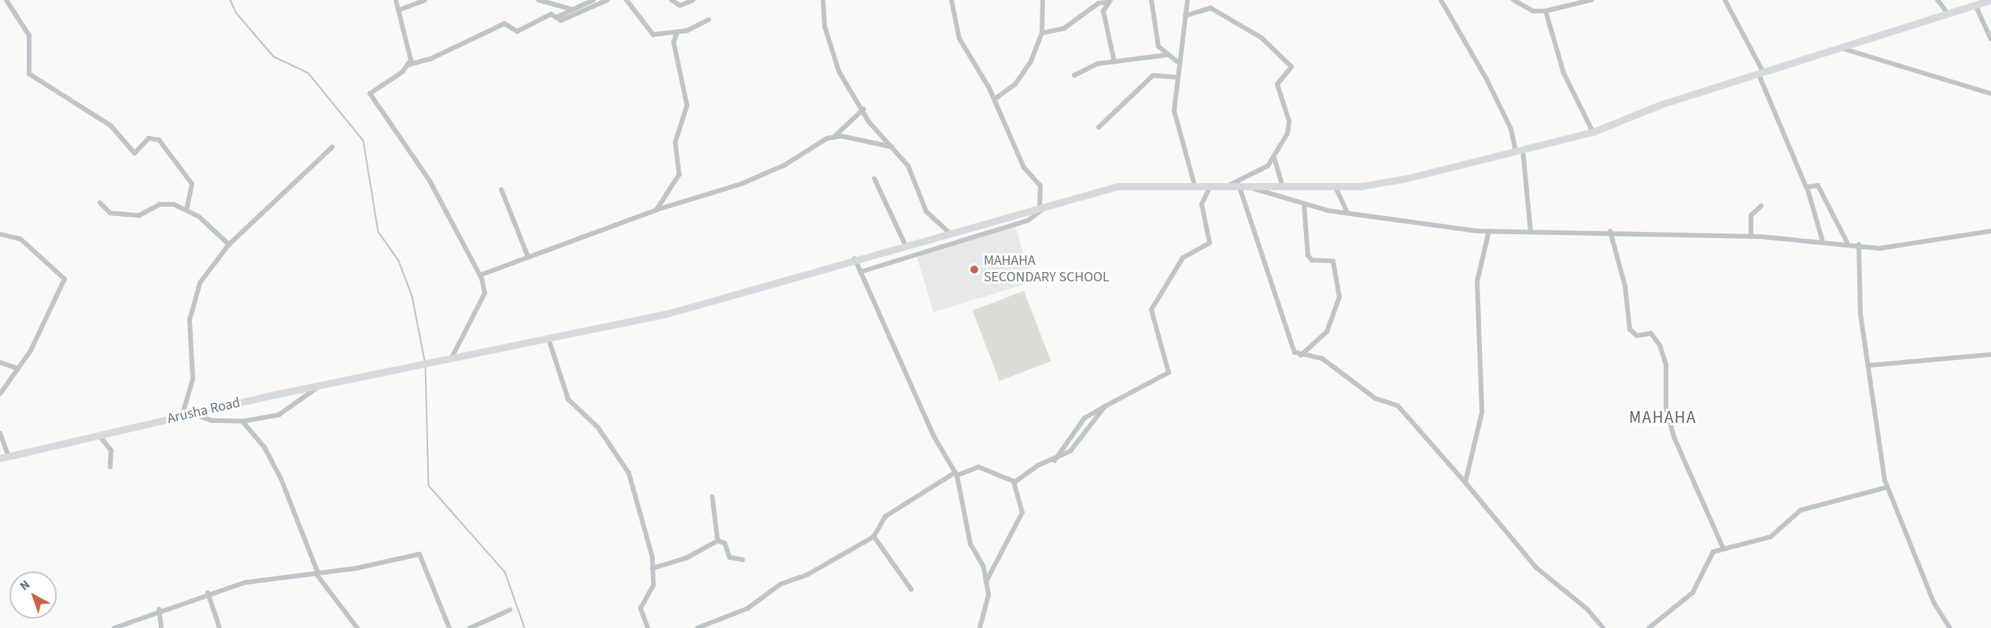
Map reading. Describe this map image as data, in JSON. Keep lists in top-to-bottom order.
{
  "streets": {
    "main road": ["Arusha Road"]
  },
  "districts": ["MAHAHA"],
  "places": ["MAHAHA SECONDARY SCHOOL"],
  "north": "top left"
}
